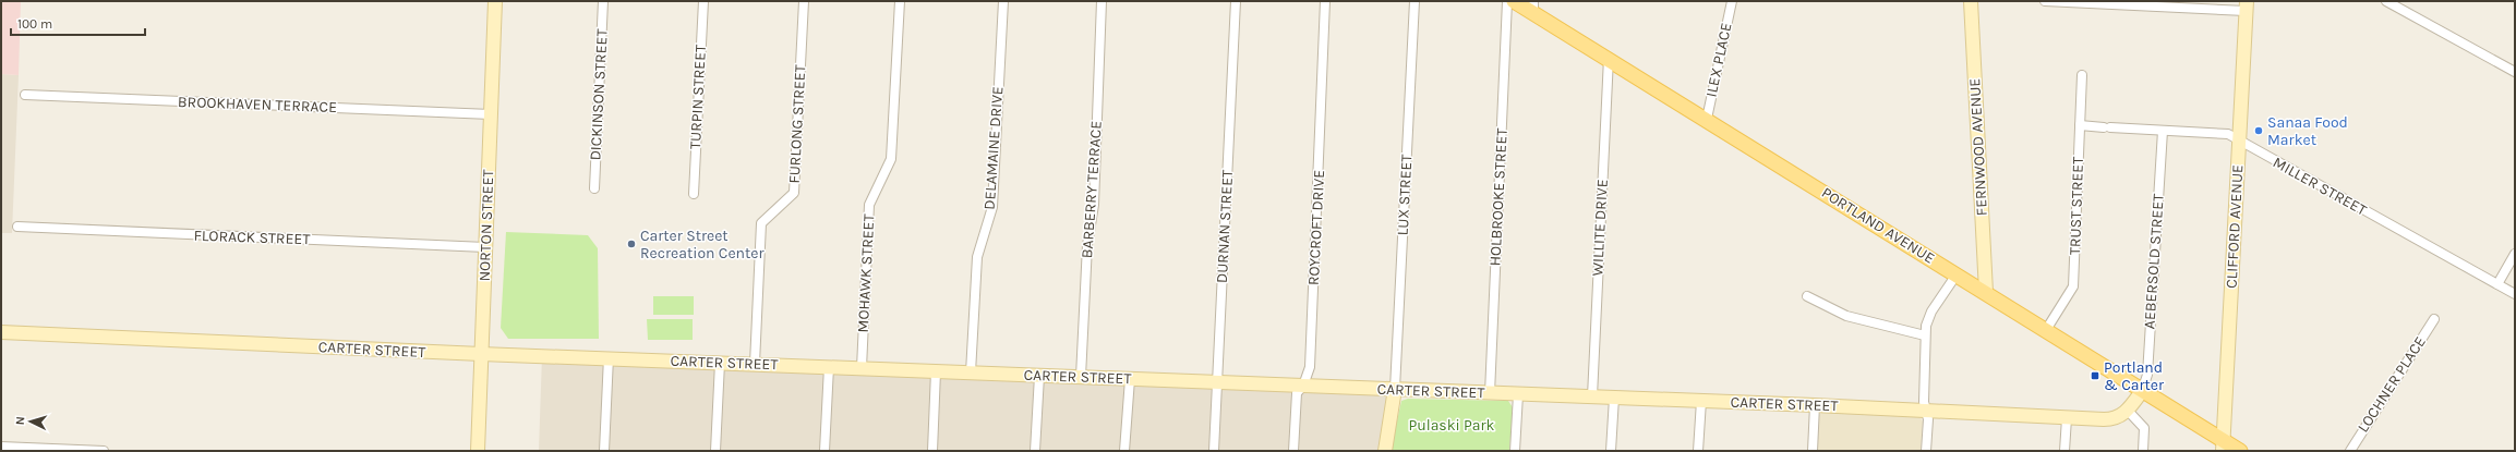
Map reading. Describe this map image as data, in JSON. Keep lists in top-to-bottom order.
{
  "streets": {
    "main road": [
      "FERNWOOD AVENUE",
      "NORTON STREET",
      "PORTLAND AVENUE",
      "CLIFFORD AVENUE",
      "CARTER STREET"
    ],
    "street": [
      "ILEX PLACE",
      "DICKINSON STREET",
      "TURPIN STREET",
      "BROOKHAVEN TERRACE",
      "FURLONG STREET",
      "DELAMAINE DRIVE",
      "MILLER STREET",
      "BARBERRY TERRACE",
      "LUX STREET",
      "HOLBROOKE STREET",
      "TRUST STREET",
      "DURNAN STREET",
      "ROYCROFT DRIVE",
      "WILLITE DRIVE",
      "FLORACK STREET",
      "AEBERSOLD STREET",
      "MOHAWK STREET",
      "LOCHNER PLACE"
    ]
  },
  "crossings": [
    ["ILEX PLACE", "PORTLAND AVENUE"],
    ["BROOKHAVEN TERRACE", "NORTON STREET"],
    ["FURLONG STREET", "CARTER STREET"],
    ["FERNWOOD AVENUE", "PORTLAND AVENUE"],
    ["DELAMAINE DRIVE", "CARTER STREET"],
    ["MILLER STREET", "TRUST STREET"],
    ["MILLER STREET", "CLIFFORD AVENUE"],
    ["MILLER STREET", "AEBERSOLD STREET"],
    ["BARBERRY TERRACE", "CARTER STREET"],
    ["LUX STREET", "CARTER STREET"],
    ["HOLBROOKE STREET", "CARTER STREET"],
    ["TRUST STREET", "PORTLAND AVENUE"],
    ["NORTON STREET", "FLORACK STREET"],
    ["NORTON STREET", "CARTER STREET"],
    ["PORTLAND AVENUE", "CLIFFORD AVENUE"],
    ["PORTLAND AVENUE", "WILLITE DRIVE"],
    ["PORTLAND AVENUE", "AEBERSOLD STREET"],
    ["DURNAN STREET", "CARTER STREET"],
    ["ROYCROFT DRIVE", "CARTER STREET"],
    ["WILLITE DRIVE", "CARTER STREET"],
    ["MOHAWK STREET", "CARTER STREET"]
  ],
  "parks": ["Pulaski Park"],
  "places": {
    "other": ["Sanaa Food Market", "Carter Street Recreation Center"],
    "transit": ["Portland & Carter"]
  },
  "scale_bar": "100 m",
  "north": "left"
}
